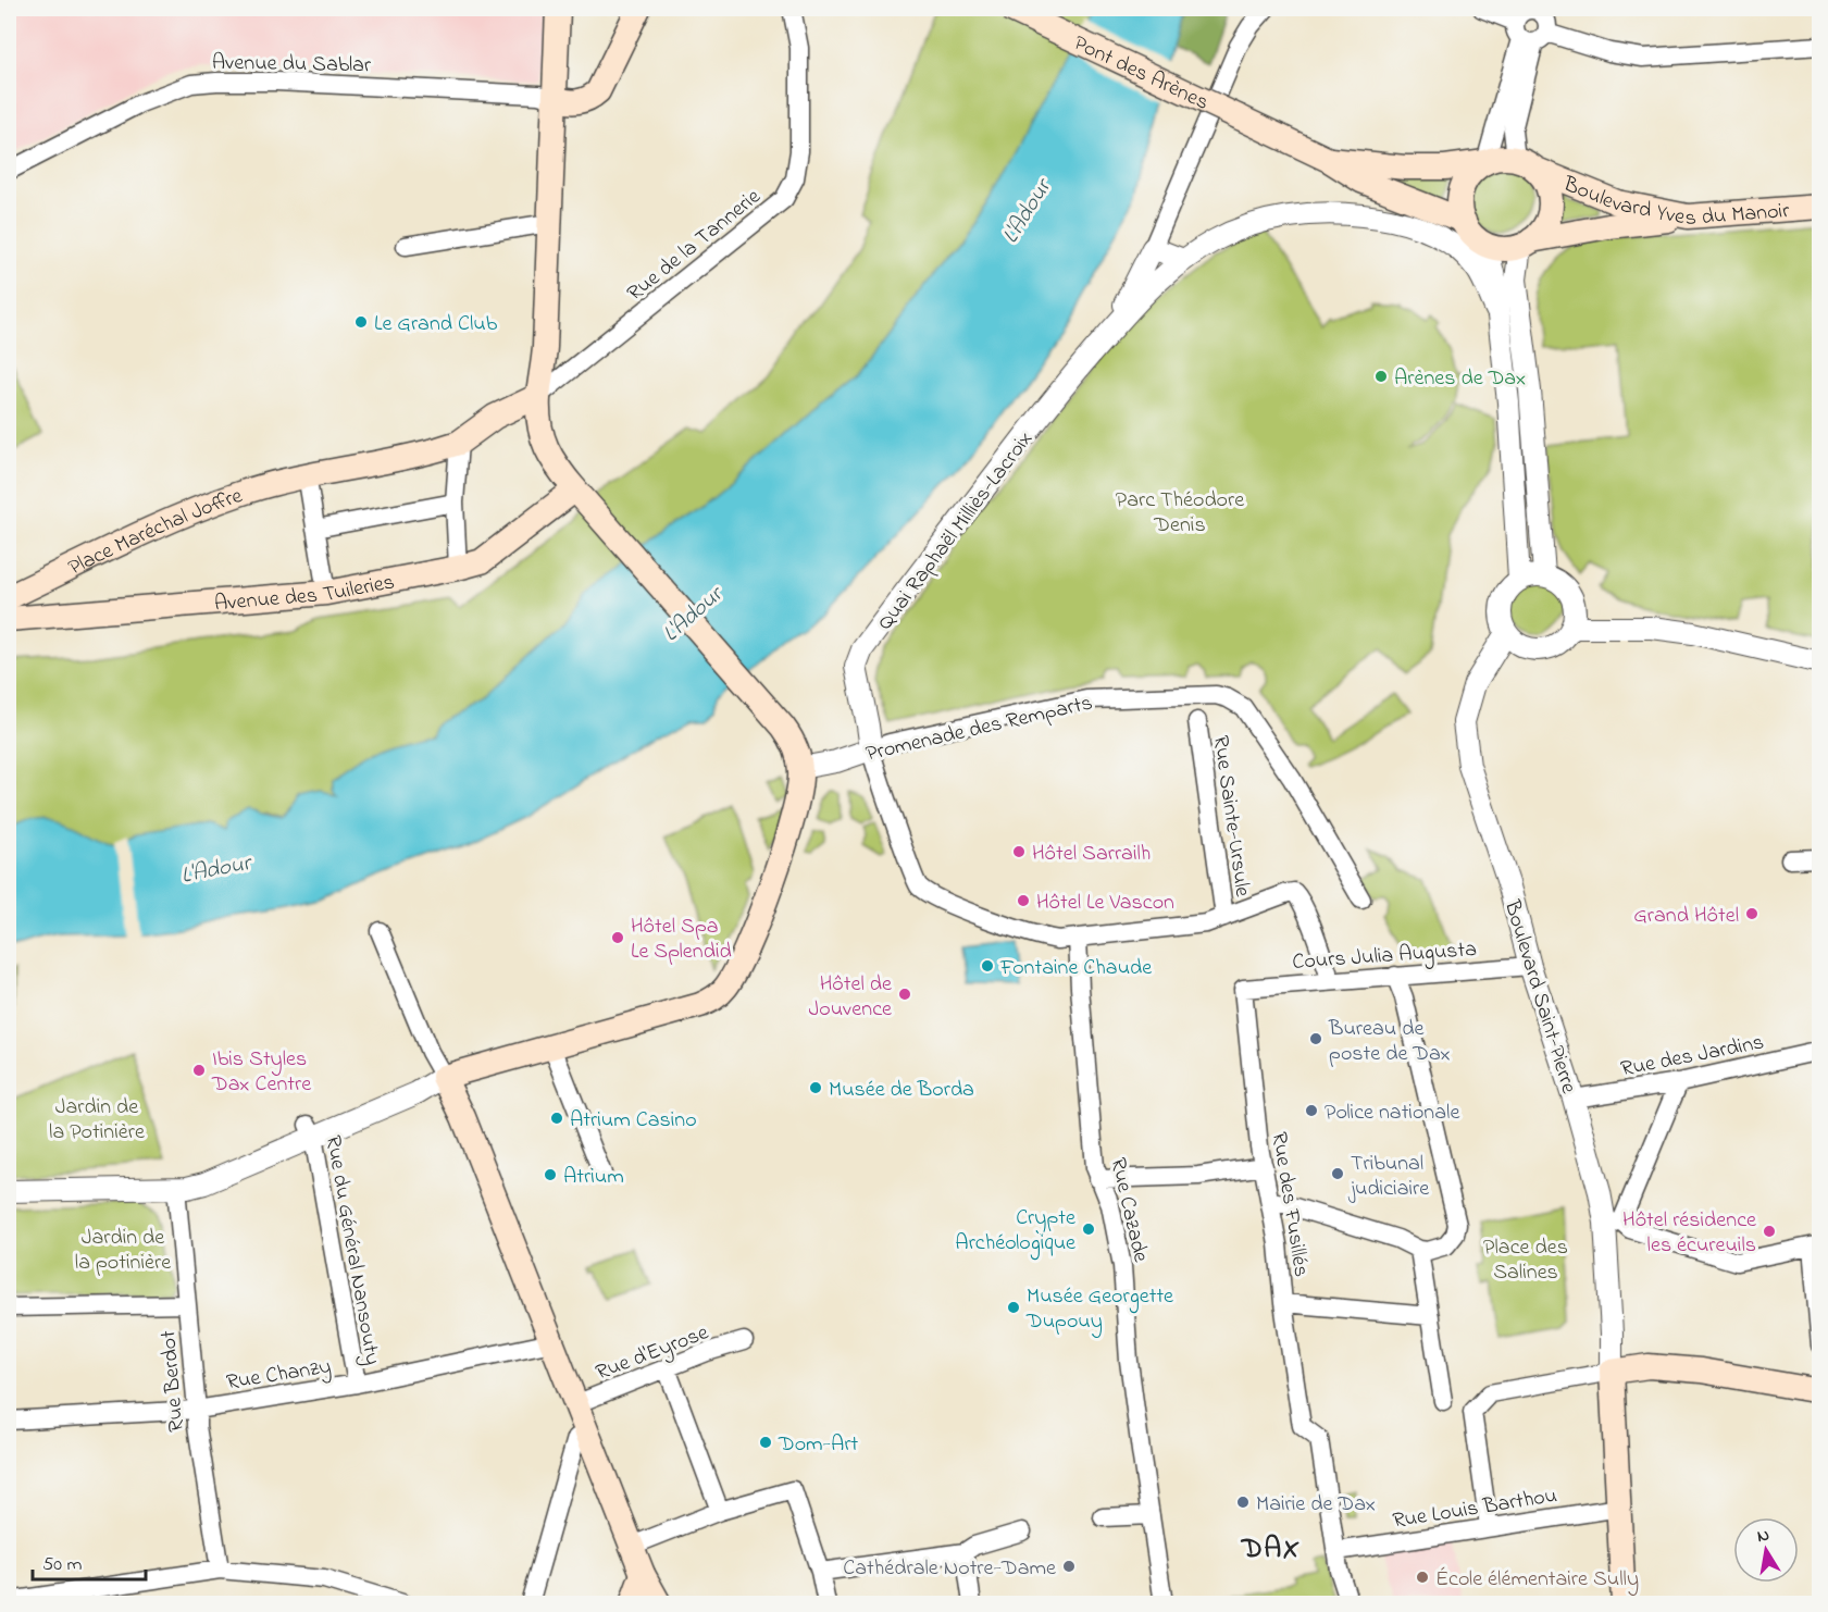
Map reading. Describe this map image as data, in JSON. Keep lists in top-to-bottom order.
{
  "streets": {
    "main road": [
      "Pont des Arènes",
      "Boulevard Yves du Manoir",
      "Place Maréchal Joffre",
      "Avenue des Tuileries"
    ],
    "street": [
      "Avenue du Sablar",
      "Rue de la Tannerie",
      "Quai Raphaël Milliès-Lacroix",
      "Promenade des Remparts",
      "Rue Sainte-Ursule",
      "Cours Julia Augusta",
      "Boulevard Saint-Pierre",
      "Rue des Jardins",
      "Rue des Fusillés",
      "Rue Cazade",
      "Rue du Général Nansouty",
      "Rue d'Eyrose",
      "Rue Chanzy",
      "Rue Berdot",
      "Rue Louis Barthou"
    ]
  },
  "crossings": [
    ["Rue de la Tannerie", "Place Maréchal Joffre"],
    ["Quai Raphaël Milliès-Lacroix", "Promenade des Remparts"],
    ["Cours Julia Augusta", "Boulevard Saint-Pierre"],
    ["Cours Julia Augusta", "Rue des Fusillés"],
    ["Boulevard Saint-Pierre", "Rue des Jardins"],
    ["Rue des Fusillés", "Rue Louis Barthou"],
    ["Rue du Général Nansouty", "Rue Chanzy"],
    ["Rue Chanzy", "Rue Berdot"]
  ],
  "districts": ["DAX"],
  "water": ["L'Adour"],
  "parks": [
    "Parc Théodore Denis",
    "Jardin de la Potinière",
    "Jardin de la potinière",
    "Place des Salines"
  ],
  "places": [
    "Le Grand Club",
    "Arènes de Dax",
    "Hôtel Sarrailh",
    "Hôtel Le Vascon",
    "Grand Hôtel",
    "Hôtel Spa Le Splendid",
    "Fontaine Chaude",
    "Hôtel de Jouvence",
    "Bureau de poste de Dax",
    "Ibis Styles Dax Centre",
    "Musée de Borda",
    "Police nationale",
    "Atrium Casino",
    "Tribunal judiciaire",
    "Atrium",
    "Crypte Archéologique",
    "Hôtel résidence les écureuils",
    "Musée Georgette Dupouy",
    "Dom-Art",
    "Mairie de Dax",
    "Cathédrale Notre-Dame",
    "École élémentaire Sully"
  ],
  "scale_bar": "50 m",
  "north": "top"
}
